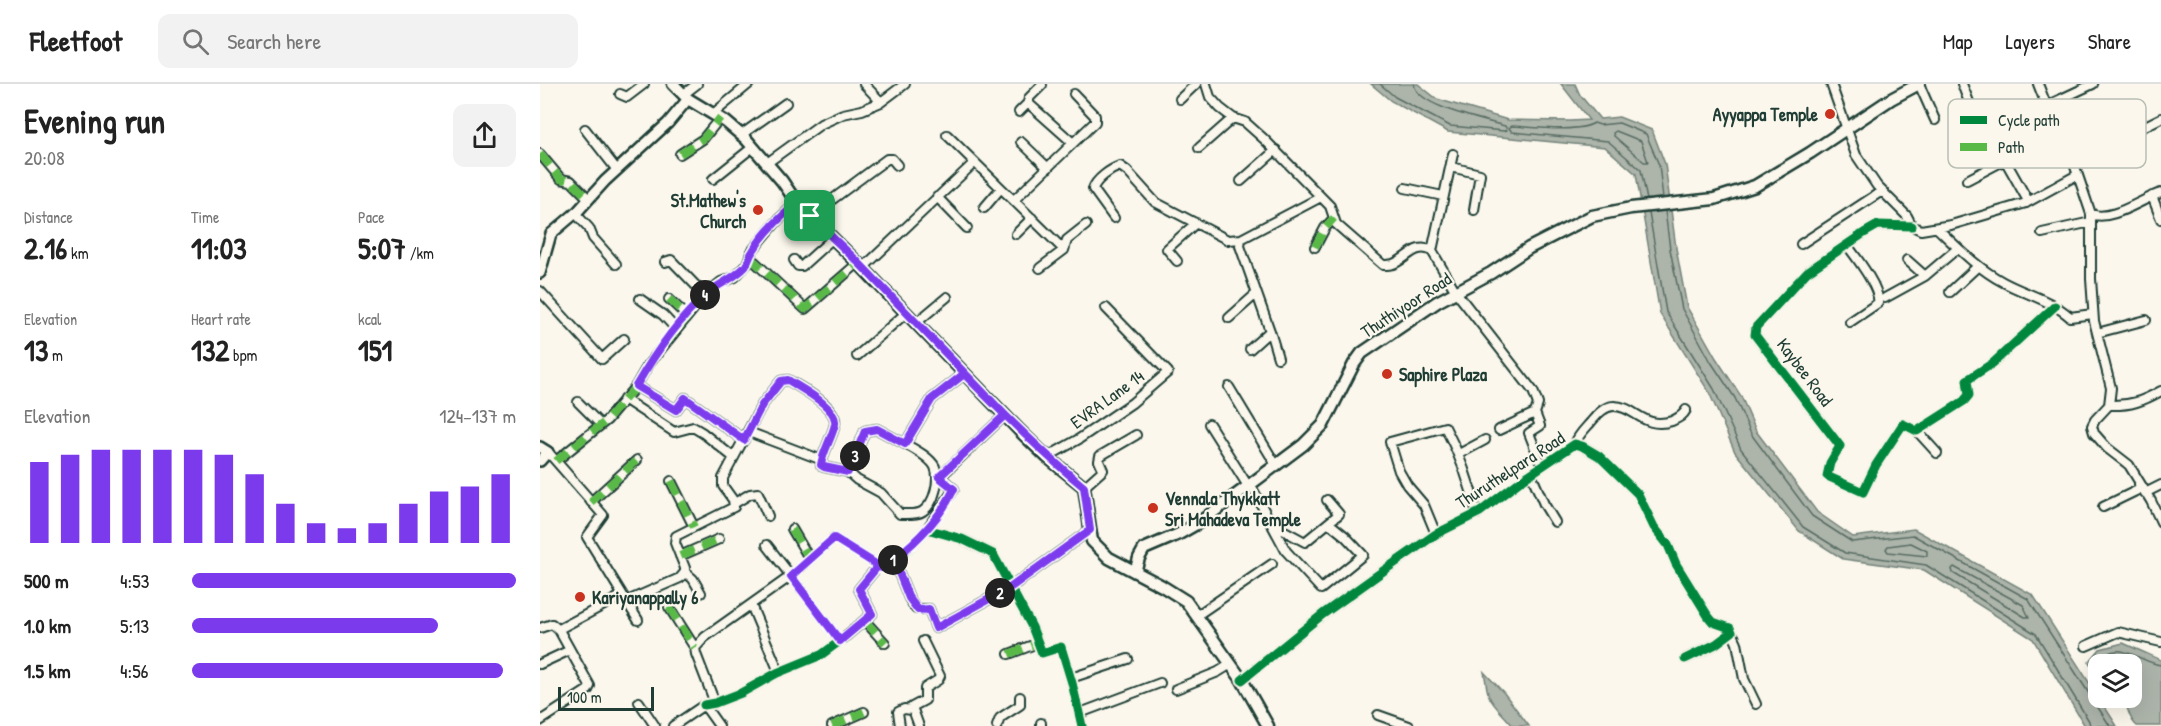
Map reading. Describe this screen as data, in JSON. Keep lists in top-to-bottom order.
{
  "streets": {
    "main road": ["Thuthiyoor Road"],
    "street": ["Kaybee Road", "EVRA Lane 14", "Thuruthelpara Road"]
  },
  "places": [
    "Ayyappa Temple",
    "St.Mathew's Church",
    "Saphire Plaza",
    "Vennala Thykkatt Sri Mahadeva Temple",
    "Kariyanappally 6"
  ],
  "legend": ["Cycle path", "Path"],
  "scale_bar": "100 m",
  "page": {
    "header": "Fleetfoot",
    "search": "Search here",
    "nav": ["Map", "Layers", "Share"],
    "heading": ["Evening run", "20:08"],
    "stats": [
      ["Distance", "2.16 km"],
      ["Time", "11:03"],
      ["Pace", "5:07 /km"],
      ["Elevation", "13 m"],
      ["Heart rate", "132 bpm"],
      ["kcal", "151"]
    ],
    "pins": [
      "4",
      "3",
      "1",
      "2"
    ],
    "chart": ["Elevation", "124–137 m"],
    "list": [
      {
        "name": "500 m",
        "note": "4:53"
      },
      {
        "name": "1.0 km",
        "note": "5:13"
      },
      {
        "name": "1.5 km",
        "note": "4:56"
      }
    ],
    "scale": "100 m"
  }
}
